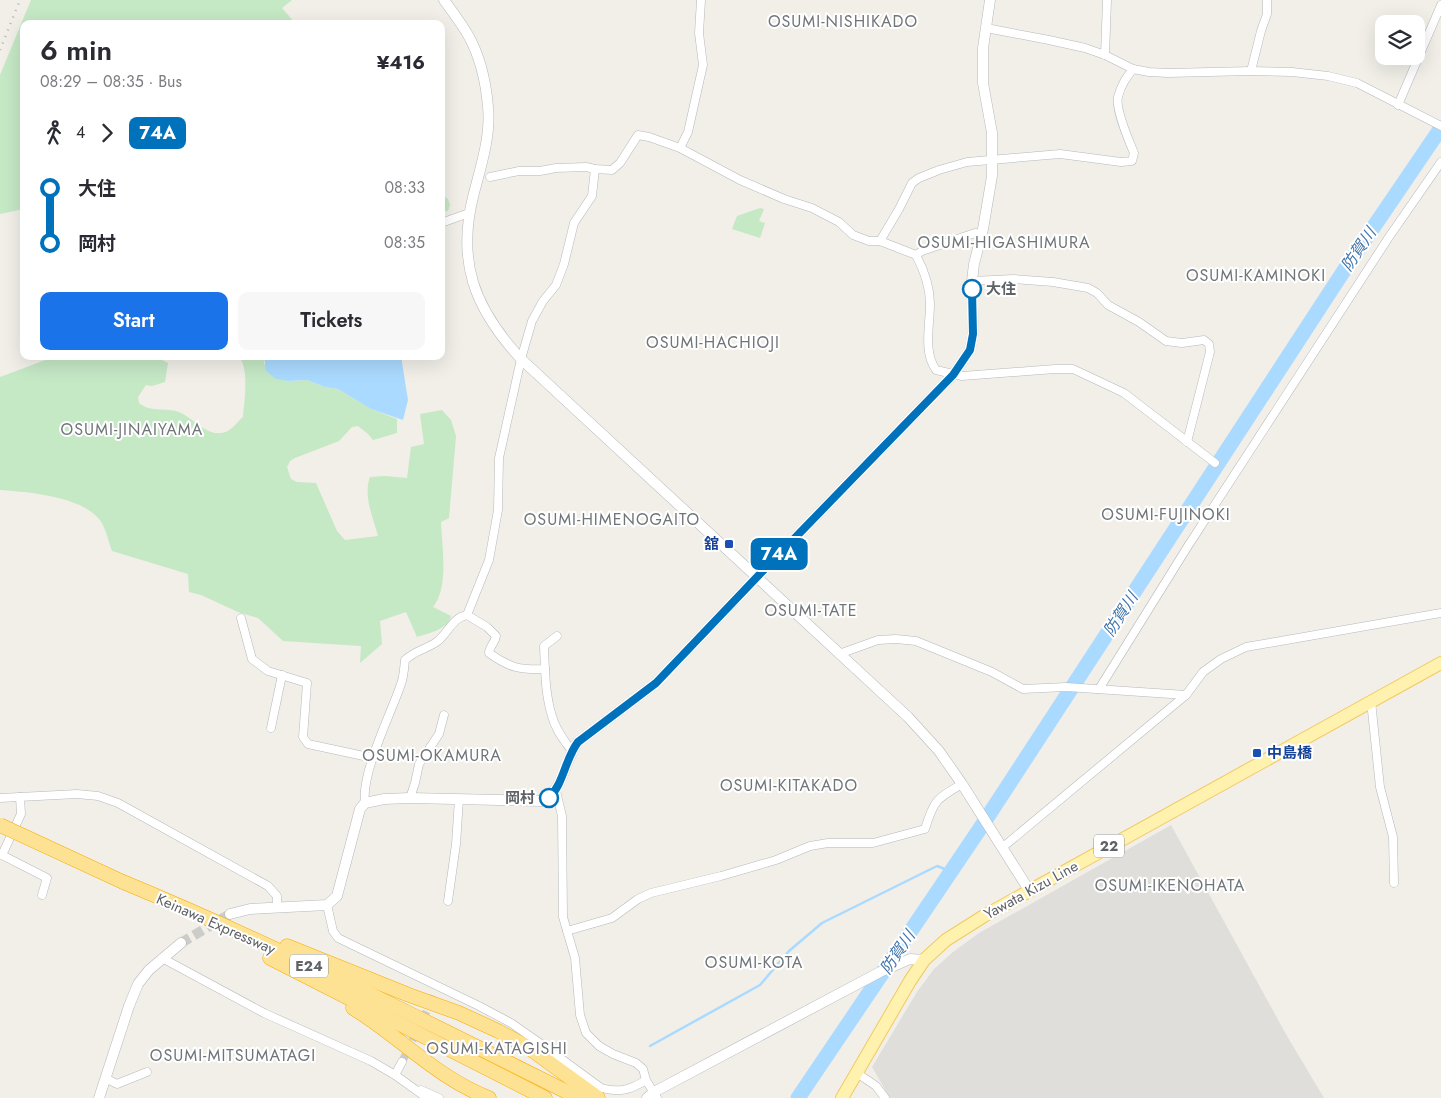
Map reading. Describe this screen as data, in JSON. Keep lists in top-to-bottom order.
{
  "streets": {
    "highway": ["Keinawa Expressway", "E24"],
    "main road": ["22", "Yawata Kizu Line"]
  },
  "districts": [
    "OSUMI-NISHIKADO",
    "OSUMI-HIGASHIMURA",
    "OSUMI-KAMINOKI",
    "OSUMI-HACHIOJI",
    "OSUMI-JINAIYAMA",
    "OSUMI-FUJINOKI",
    "OSUMI-HIMENOGAITO",
    "OSUMI-TATE",
    "OSUMI-OKAMURA",
    "OSUMI-KITAKADO",
    "OSUMI-IKENOHATA",
    "OSUMI-KOTA",
    "OSUMI-KATAGISHI",
    "OSUMI-MITSUMATAGI"
  ],
  "water": ["防賀川"],
  "places": {
    "other": ["大住", "岡村"],
    "transit": ["舘", "中島橋"]
  },
  "lines": ["bus line 74A"],
  "page": {
    "on_map": "74A",
    "heading": ["6 min", "08:29 – 08:35 · Bus", "¥416"],
    "legs": ["4", "74A"],
    "list": [
      {
        "name": "大住",
        "value": "08:33"
      },
      {
        "name": "岡村",
        "value": "08:35"
      }
    ],
    "buttons": ["Start", "Tickets"]
  }
}
